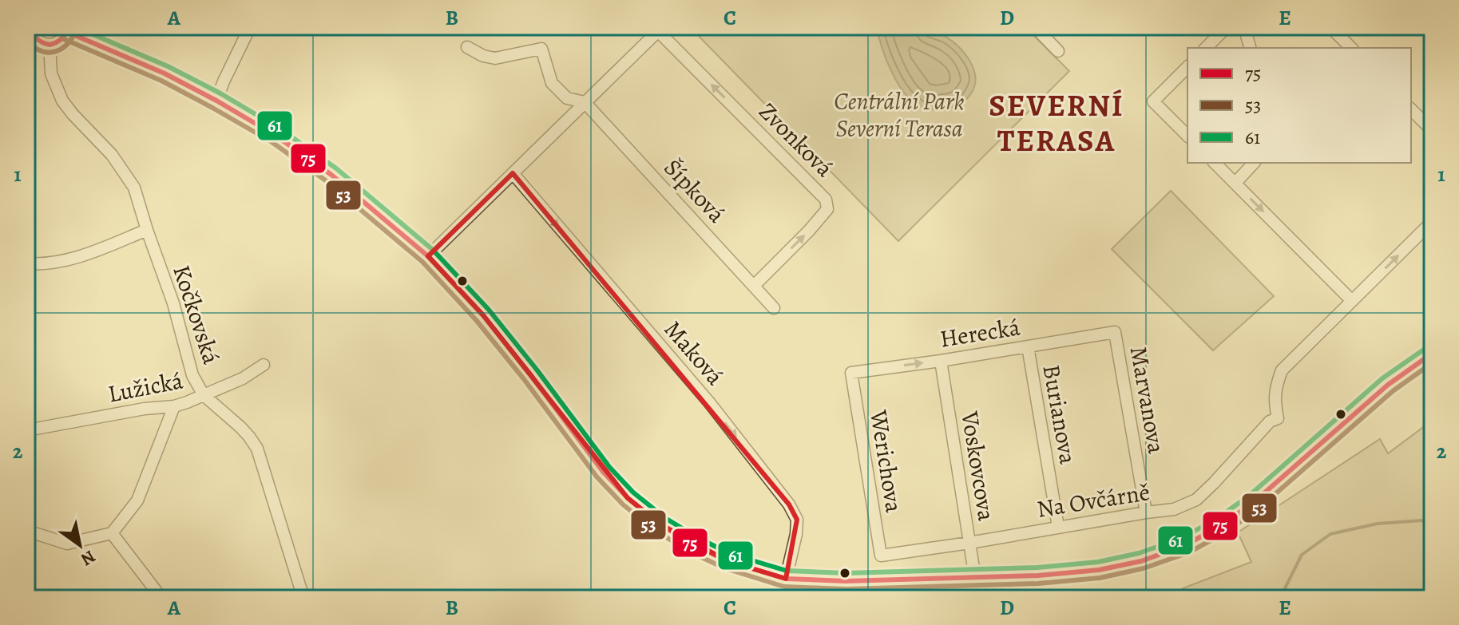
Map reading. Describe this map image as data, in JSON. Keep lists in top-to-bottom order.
{
  "streets": {
    "street": [
      "Zvonková",
      "Šípková",
      "Kočkovská",
      "Herecká",
      "Maková",
      "Lužická",
      "Marvanova",
      "Burianova",
      "Werichova",
      "Voskovcova",
      "Na Ovčárně"
    ]
  },
  "crossings": [
    ["Zvonková", "Šípková"],
    ["Kočkovská", "Lužická"],
    ["Herecká", "Marvanova"],
    ["Herecká", "Burianova"],
    ["Herecká", "Werichova"],
    ["Herecká", "Voskovcova"],
    ["Marvanova", "Na Ovčárně"],
    ["Burianova", "Na Ovčárně"],
    ["Werichova", "Na Ovčárně"],
    ["Voskovcova", "Na Ovčárně"]
  ],
  "one_way": ["Maková"],
  "districts": ["SEVERNÍ TERASA"],
  "parks": ["Centrální Park Severní Terasa"],
  "lines": ["transit line 75", "transit line 61", "transit line 53"],
  "legend": ["75", "53", "61"],
  "north": "bottom right",
  "grid": {
    "columns": [
      "A",
      "B",
      "C",
      "D",
      "E"
    ],
    "rows": ["1", "2"]
  }
}
